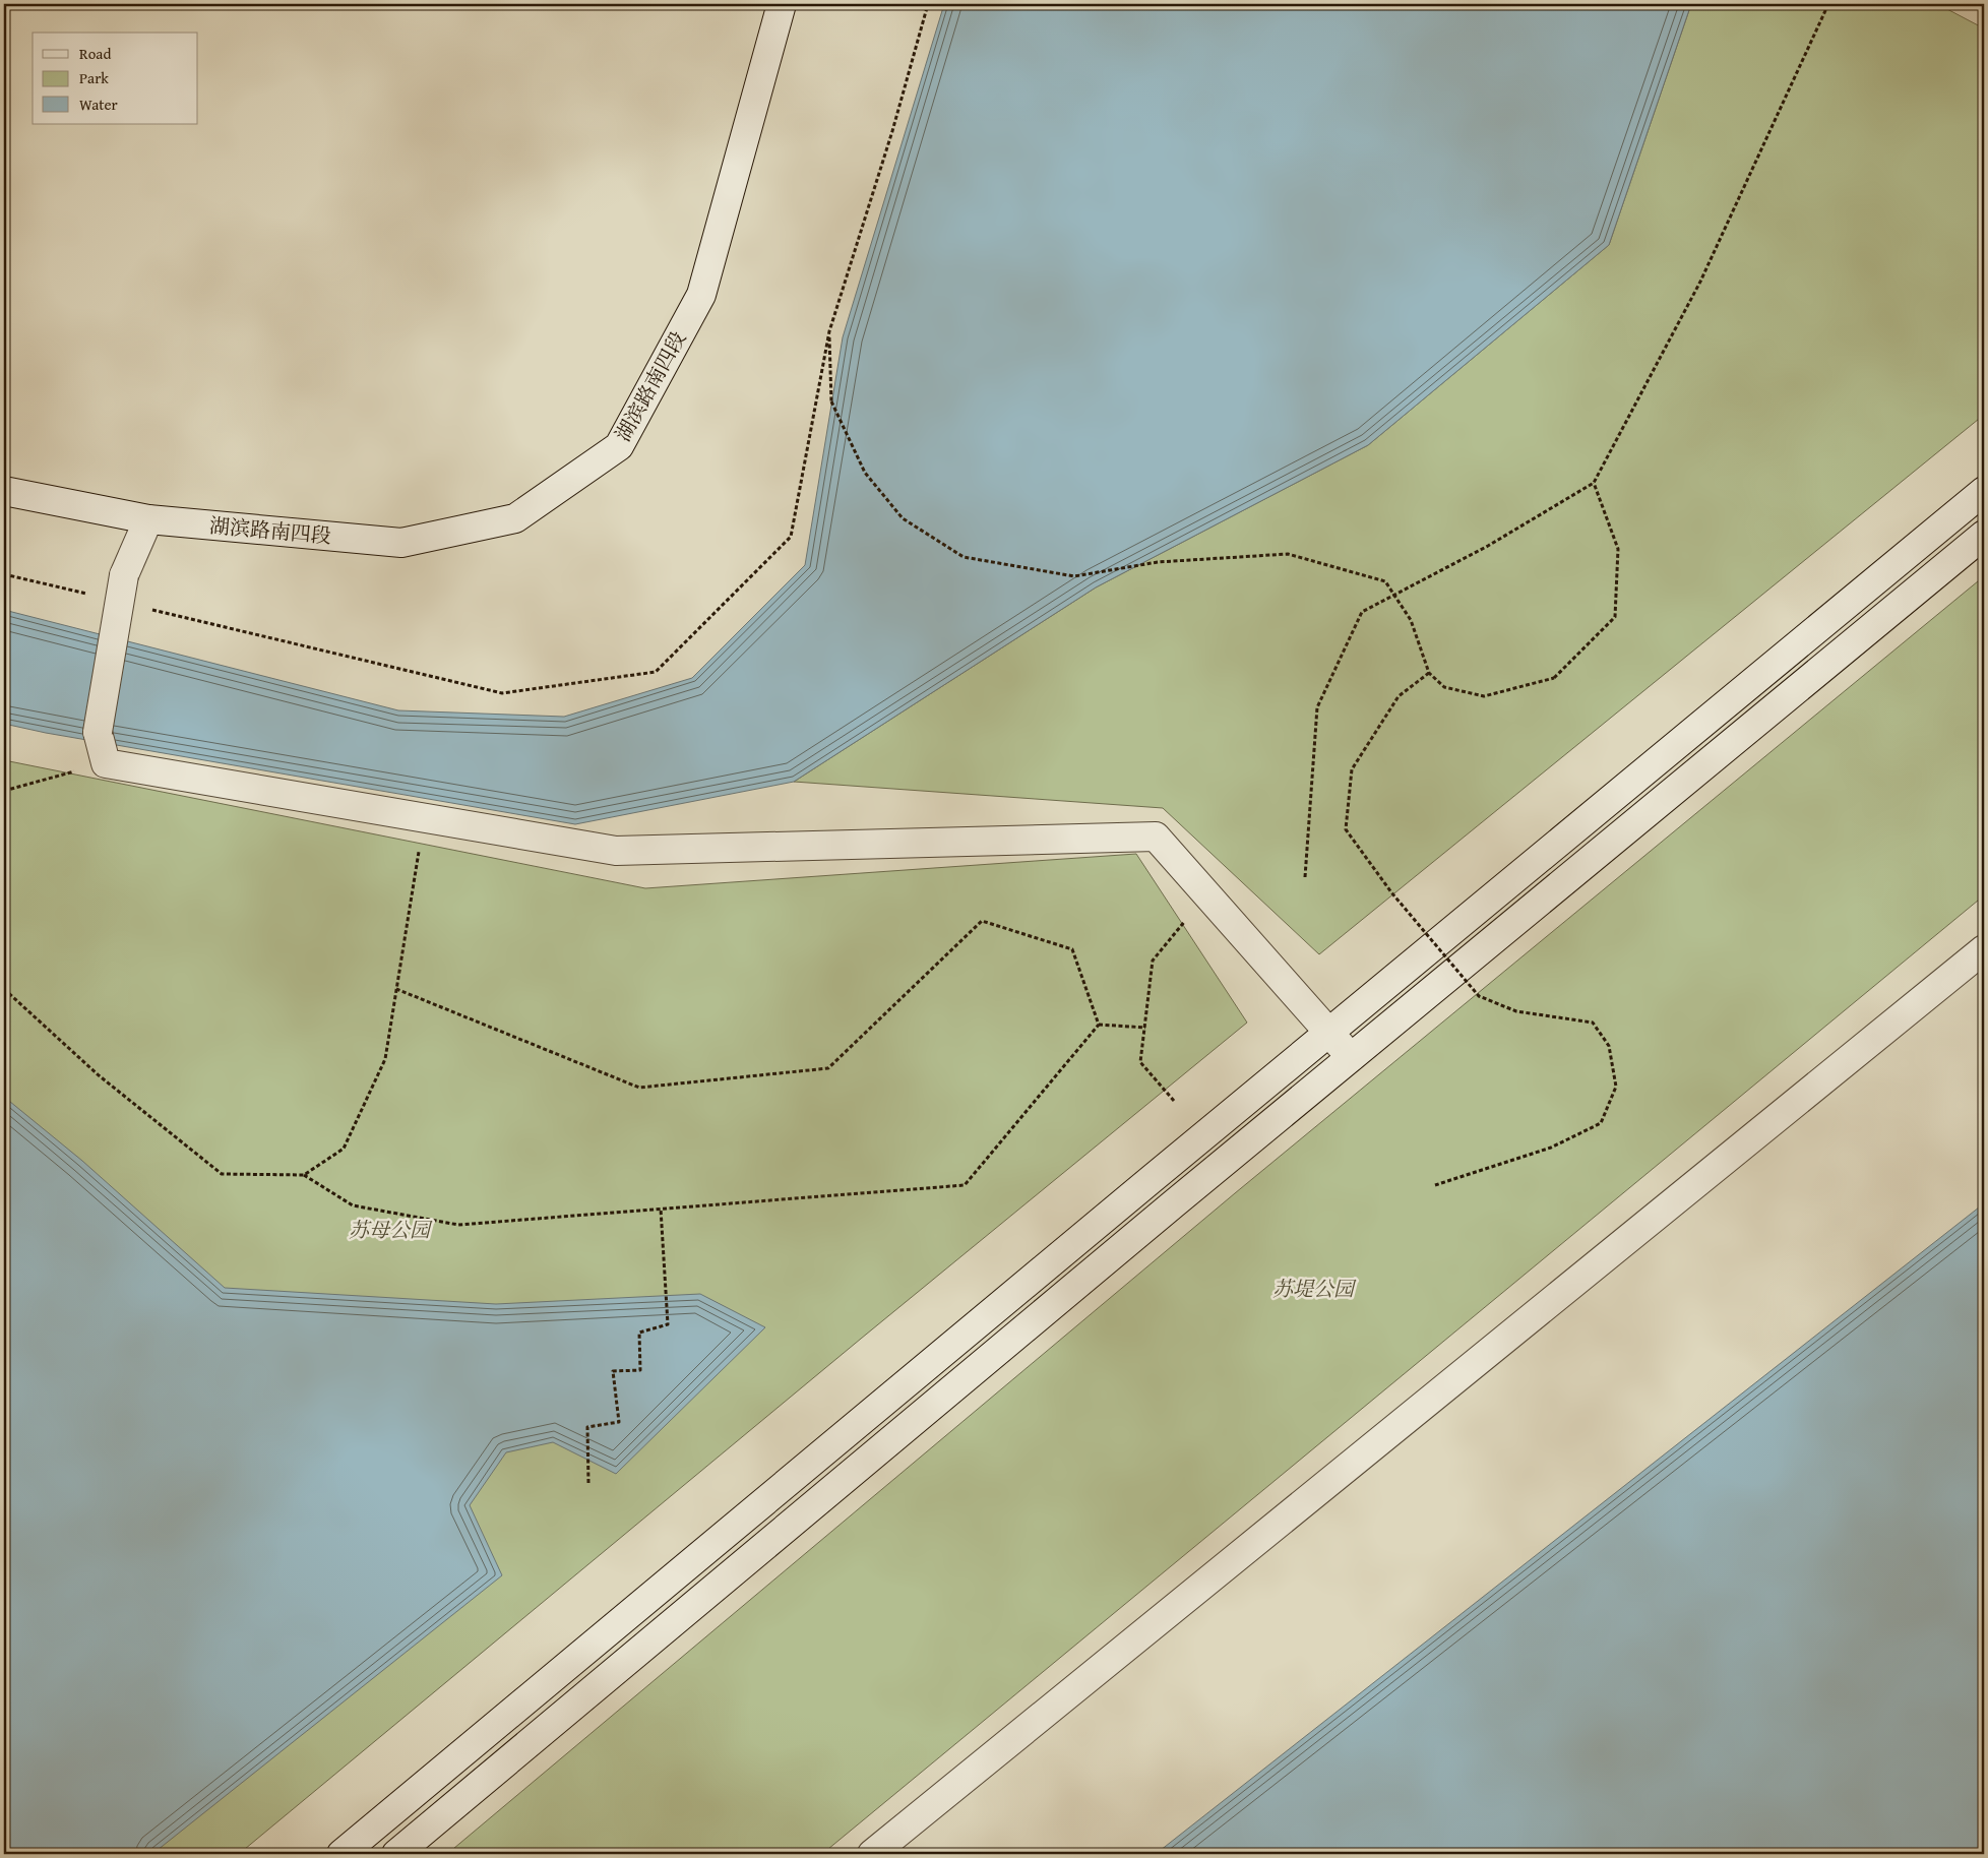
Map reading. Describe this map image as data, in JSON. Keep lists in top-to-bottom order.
{
  "streets": {
    "main road": ["湖滨路南四段"]
  },
  "parks": ["苏母公园", "苏堤公园"],
  "legend": ["Road", "Park", "Water"]
}
